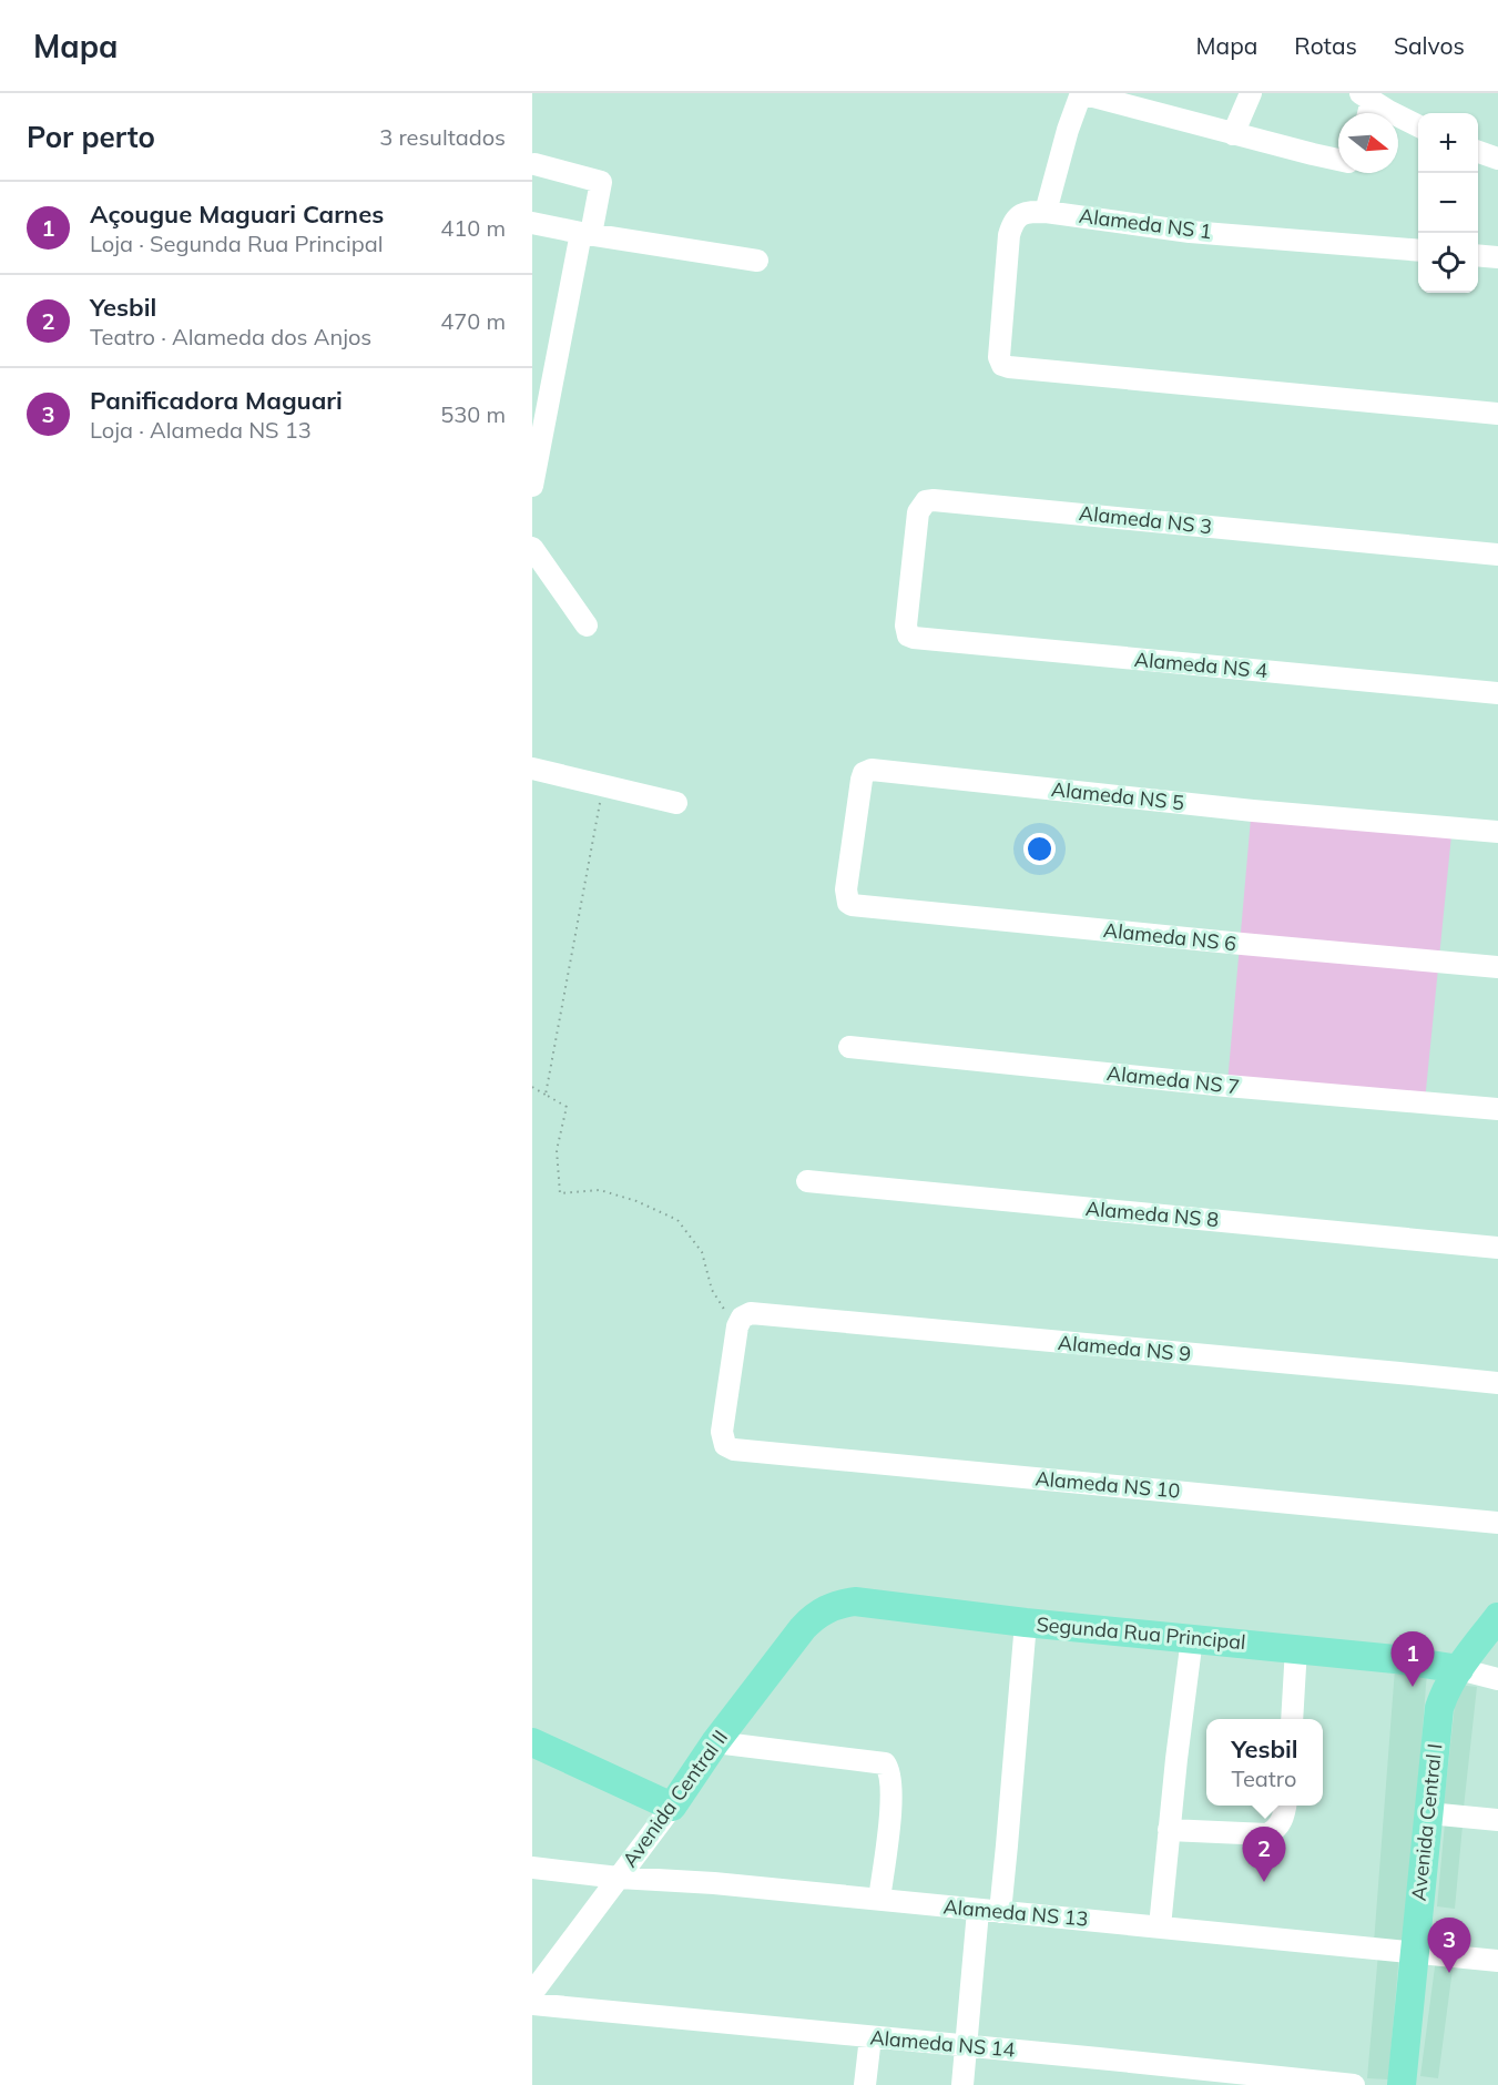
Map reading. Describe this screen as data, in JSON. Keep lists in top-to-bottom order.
{
  "streets": {
    "main road": ["Segunda Rua Principal", "Avenida Central II", "Avenida Central I"],
    "street": [
      "Alameda NS 1",
      "Alameda NS 3",
      "Alameda NS 4",
      "Alameda NS 5",
      "Alameda NS 6",
      "Alameda NS 7",
      "Alameda NS 8",
      "Alameda NS 9",
      "Alameda NS 10",
      "Alameda NS 13",
      "Alameda NS 14"
    ]
  },
  "crossings": [
    ["Alameda NS 3", "Alameda NS 4"],
    ["Alameda NS 5", "Alameda NS 6"],
    ["Alameda NS 9", "Alameda NS 10"],
    ["Segunda Rua Principal", "Avenida Central II"],
    ["Segunda Rua Principal", "Avenida Central I"],
    ["Avenida Central II", "Alameda NS 13"],
    ["Avenida Central I", "Alameda NS 13"]
  ],
  "north": "right",
  "page": {
    "header": "Mapa",
    "nav": ["Mapa", "Rotas", "Salvos"],
    "heading": ["Por perto", "3 resultados"],
    "map_buttons": ["+", "−"],
    "list": [
      {
        "mark": "1",
        "name": "Açougue Maguari Carnes",
        "note": "Loja · Segunda Rua Principal",
        "value": "410 m"
      },
      {
        "mark": "2",
        "name": "Yesbil",
        "note": "Teatro · Alameda dos Anjos",
        "value": "470 m"
      },
      {
        "mark": "3",
        "name": "Panificadora Maguari",
        "note": "Loja · Alameda NS 13",
        "value": "530 m"
      }
    ],
    "pins": ["1", "2", "3"],
    "popup": ["Yesbil", "Teatro"]
  }
}
